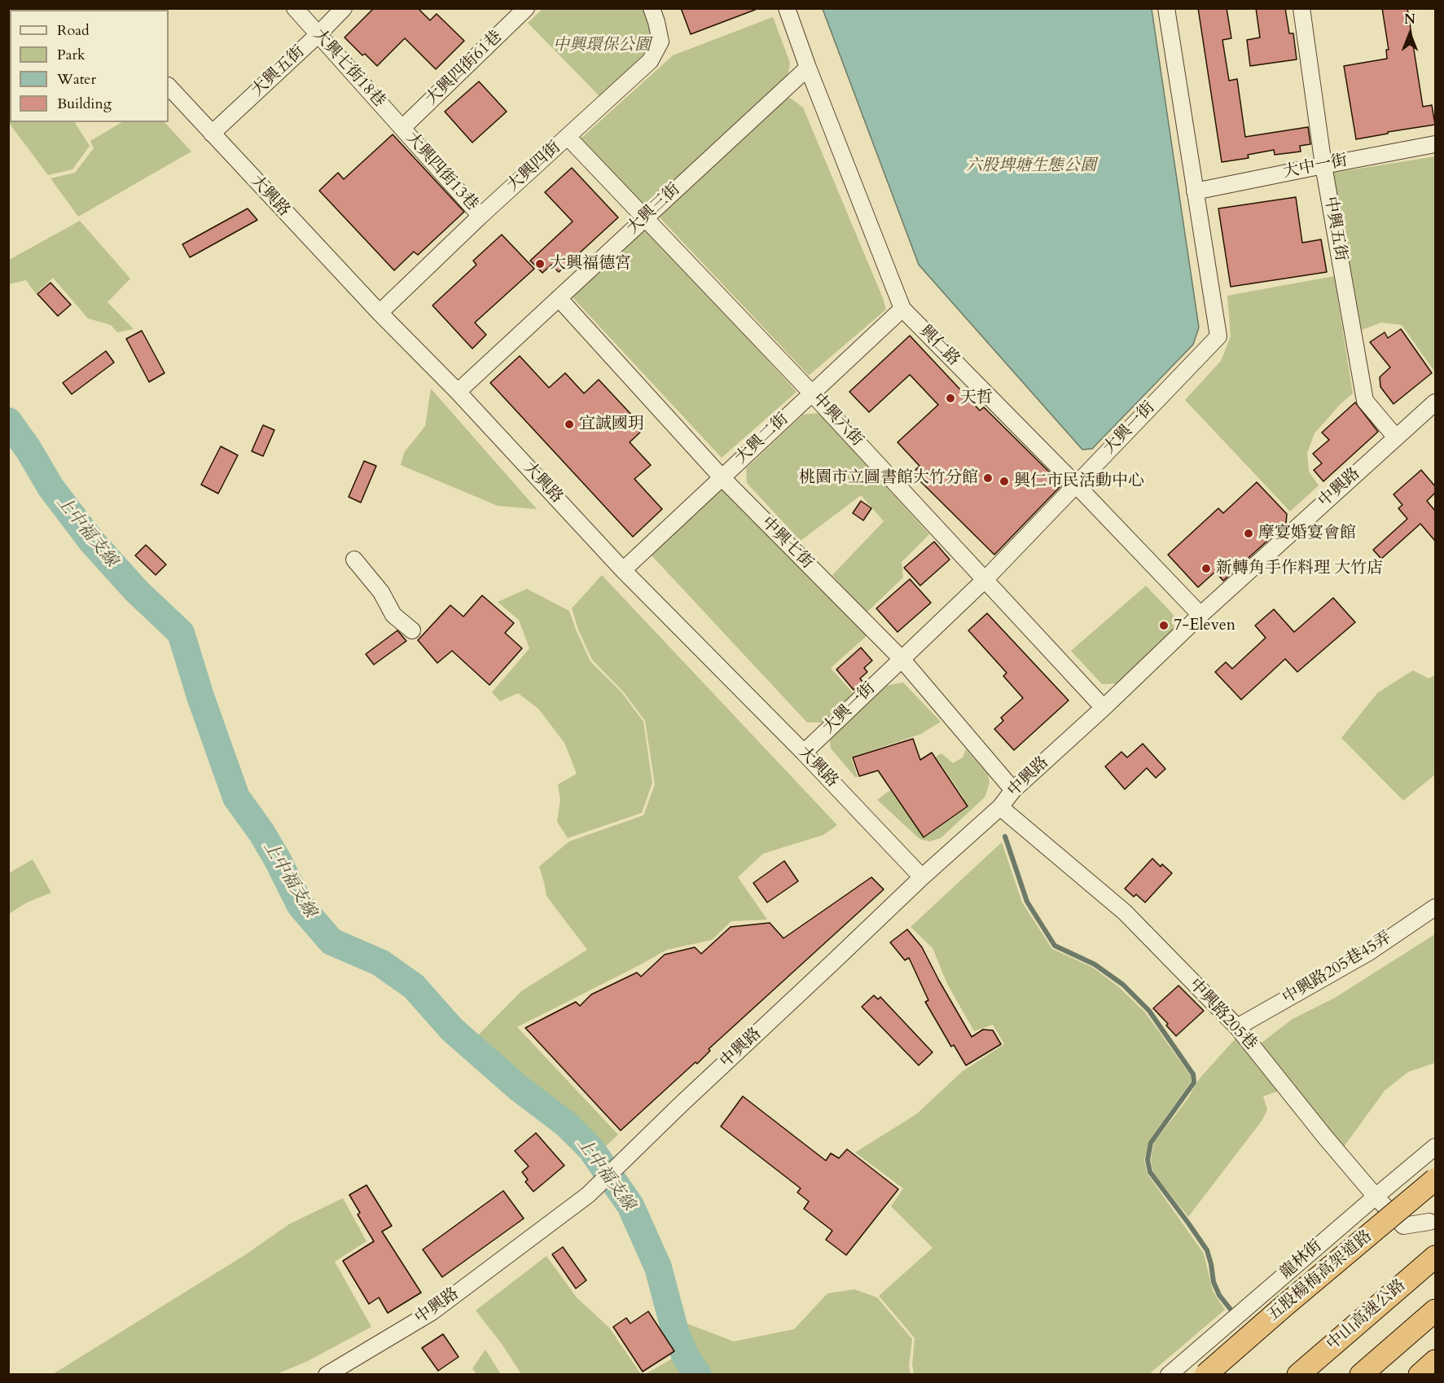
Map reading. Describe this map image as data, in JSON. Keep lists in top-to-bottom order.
{
  "streets": {
    "highway": ["五股楊梅高架道路", "中山高速公路"],
    "street": [
      "大興七街18巷",
      "大興四街61巷",
      "大興五街",
      "大興四街",
      "大中一街",
      "大興四街13巷",
      "大興路",
      "大興三街",
      "中興五街",
      "興仁路",
      "中興六街",
      "大興一街",
      "大興二街",
      "中興路",
      "中興七街",
      "中興路205巷45弄",
      "中興路205巷",
      "龍林街"
    ]
  },
  "crossings": [
    ["大興七街18巷", "大興四街61巷"],
    ["大興七街18巷", "大興五街"],
    ["大興七街18巷", "大興四街13巷"],
    ["大興四街61巷", "大興四街13巷"],
    ["大興五街", "大興路"],
    ["大興四街", "大興四街13巷"],
    ["大興四街", "大興路"],
    ["大興四街", "中興六街"],
    ["大中一街", "中興五街"],
    ["大中一街", "大興一街"],
    ["大興路", "大興三街"],
    ["大興路", "大興一街"],
    ["大興路", "大興二街"],
    ["大興路", "中興路"],
    ["大興三街", "興仁路"],
    ["大興三街", "中興六街"],
    ["大興三街", "中興七街"],
    ["中興五街", "中興路"],
    ["興仁路", "大興一街"],
    ["興仁路", "大興二街"],
    ["興仁路", "中興路"],
    ["中興六街", "大興一街"],
    ["中興六街", "大興二街"],
    ["中興六街", "中興路"],
    ["大興一街", "中興七街"],
    ["大興二街", "中興七街"],
    ["中興路", "中興七街"],
    ["中興路", "中興路205巷"],
    ["中興路205巷45弄", "中興路205巷"],
    ["中興路205巷", "龍林街"]
  ],
  "water": ["上中福支線"],
  "parks": ["中興環保公園", "六股埤塘生態公園"],
  "places": [
    "大興福德宮",
    "天哲",
    "宜誠國玥",
    "桃園市立圖書館大竹分館",
    "興仁市民活動中心",
    "摩宴婚宴會館",
    "新轉角手作料理 大竹店",
    "7-Eleven"
  ],
  "legend": [
    "Road",
    "Park",
    "Water",
    "Building"
  ],
  "north": "top"
}
